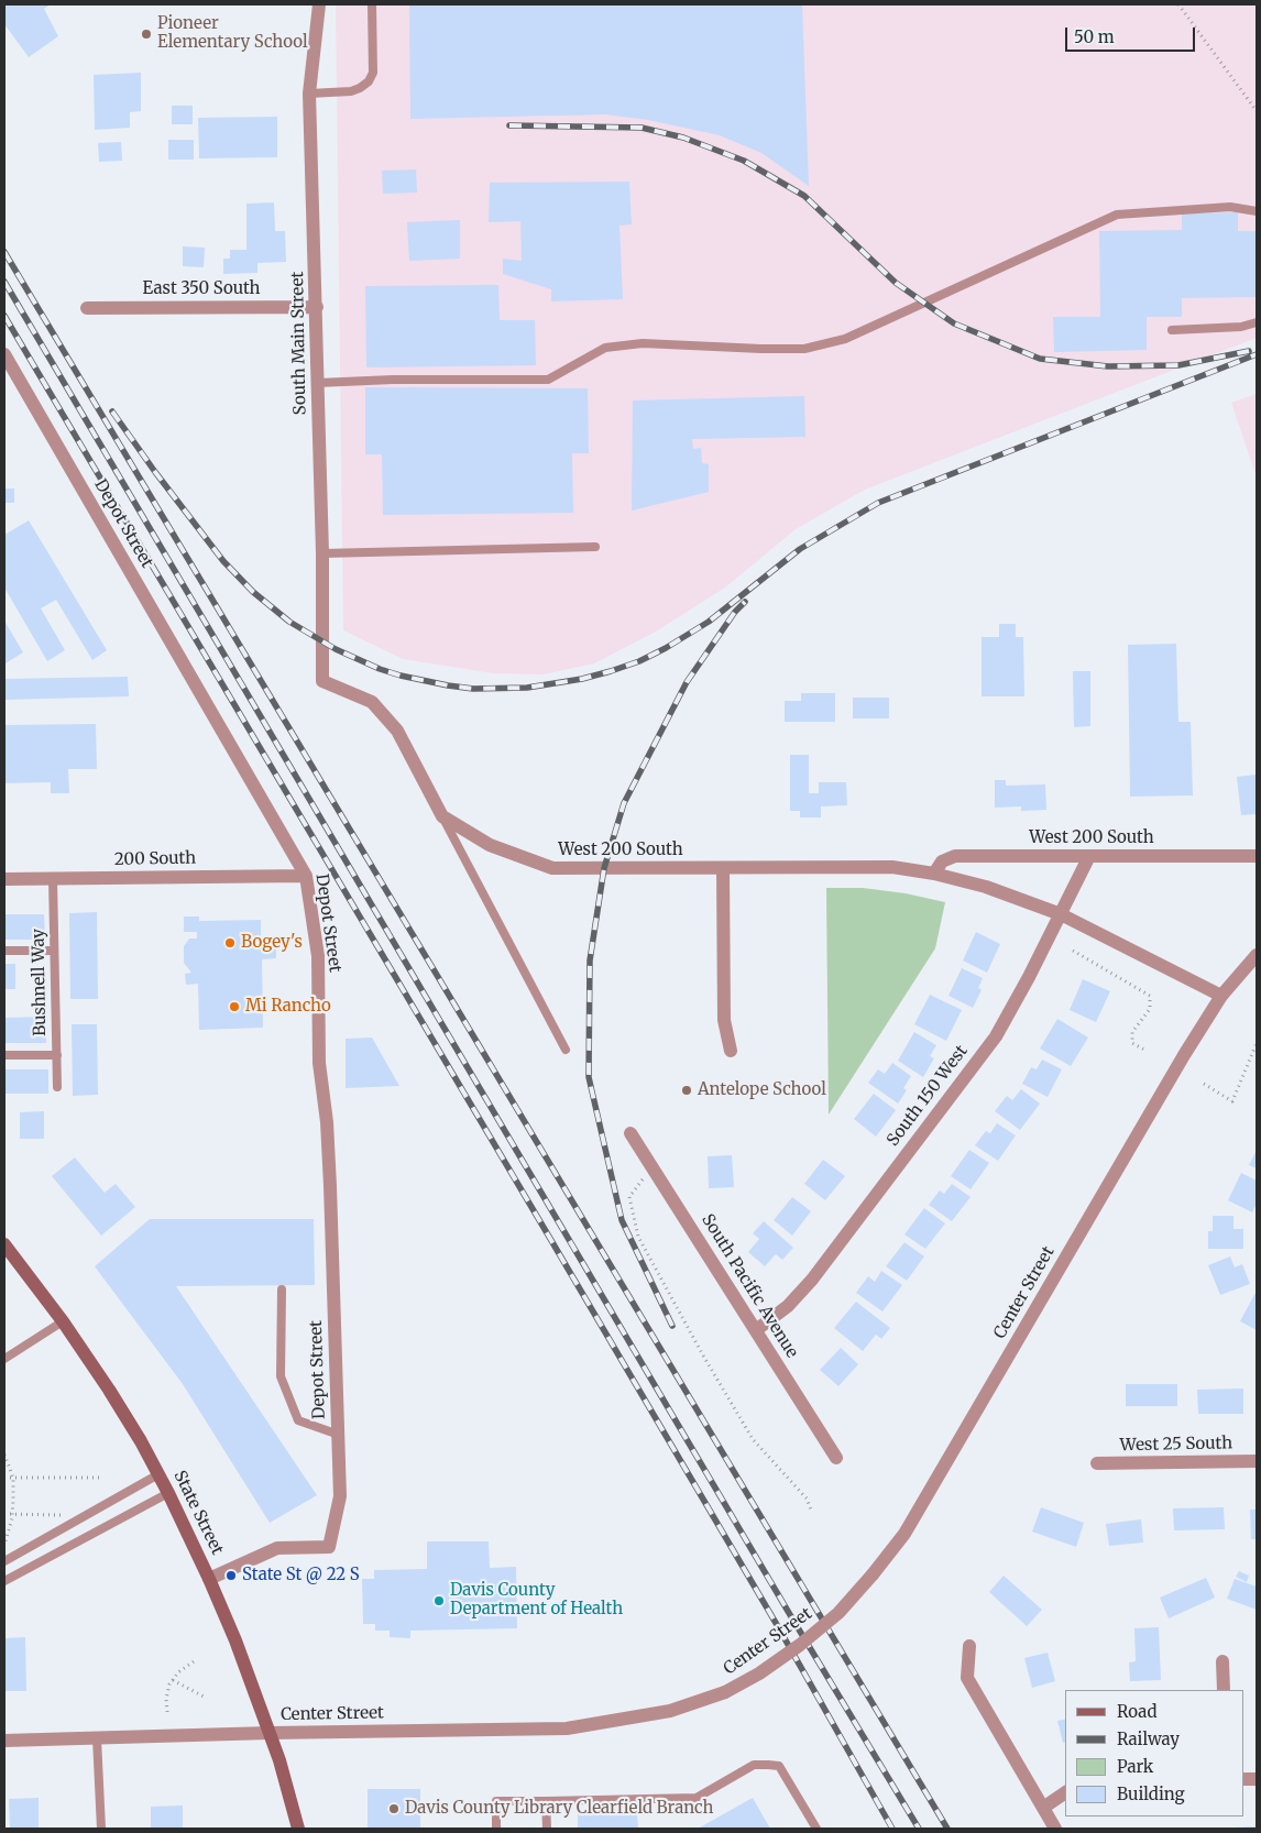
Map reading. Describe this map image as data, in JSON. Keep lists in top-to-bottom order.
{
  "streets": {
    "main road": ["State Street"],
    "street": [
      "East 350 South",
      "South Main Street",
      "Depot Street",
      "West 200 South",
      "200 South",
      "South 150 West",
      "South Pacific Avenue",
      "Center Street",
      "West 25 South"
    ],
    "lane": ["Bushnell Way"]
  },
  "crossings": [
    ["East 350 South", "South Main Street"],
    ["South Main Street", "West 200 South"],
    ["Depot Street", "200 South"],
    ["Depot Street", "State Street"],
    ["West 200 South", "South 150 West"],
    ["West 200 South", "Center Street"],
    ["200 South", "Bushnell Way"],
    ["South 150 West", "South Pacific Avenue"],
    ["Center Street", "State Street"]
  ],
  "places": [
    "Pioneer Elementary School",
    "Bogey's",
    "Mi Rancho",
    "Antelope School",
    "State St @ 22 S",
    "Davis County Department of Health",
    "Davis County Library Clearfield Branch"
  ],
  "legend": [
    "Road",
    "Railway",
    "Park",
    "Building"
  ],
  "scale_bar": "50 m"
}
